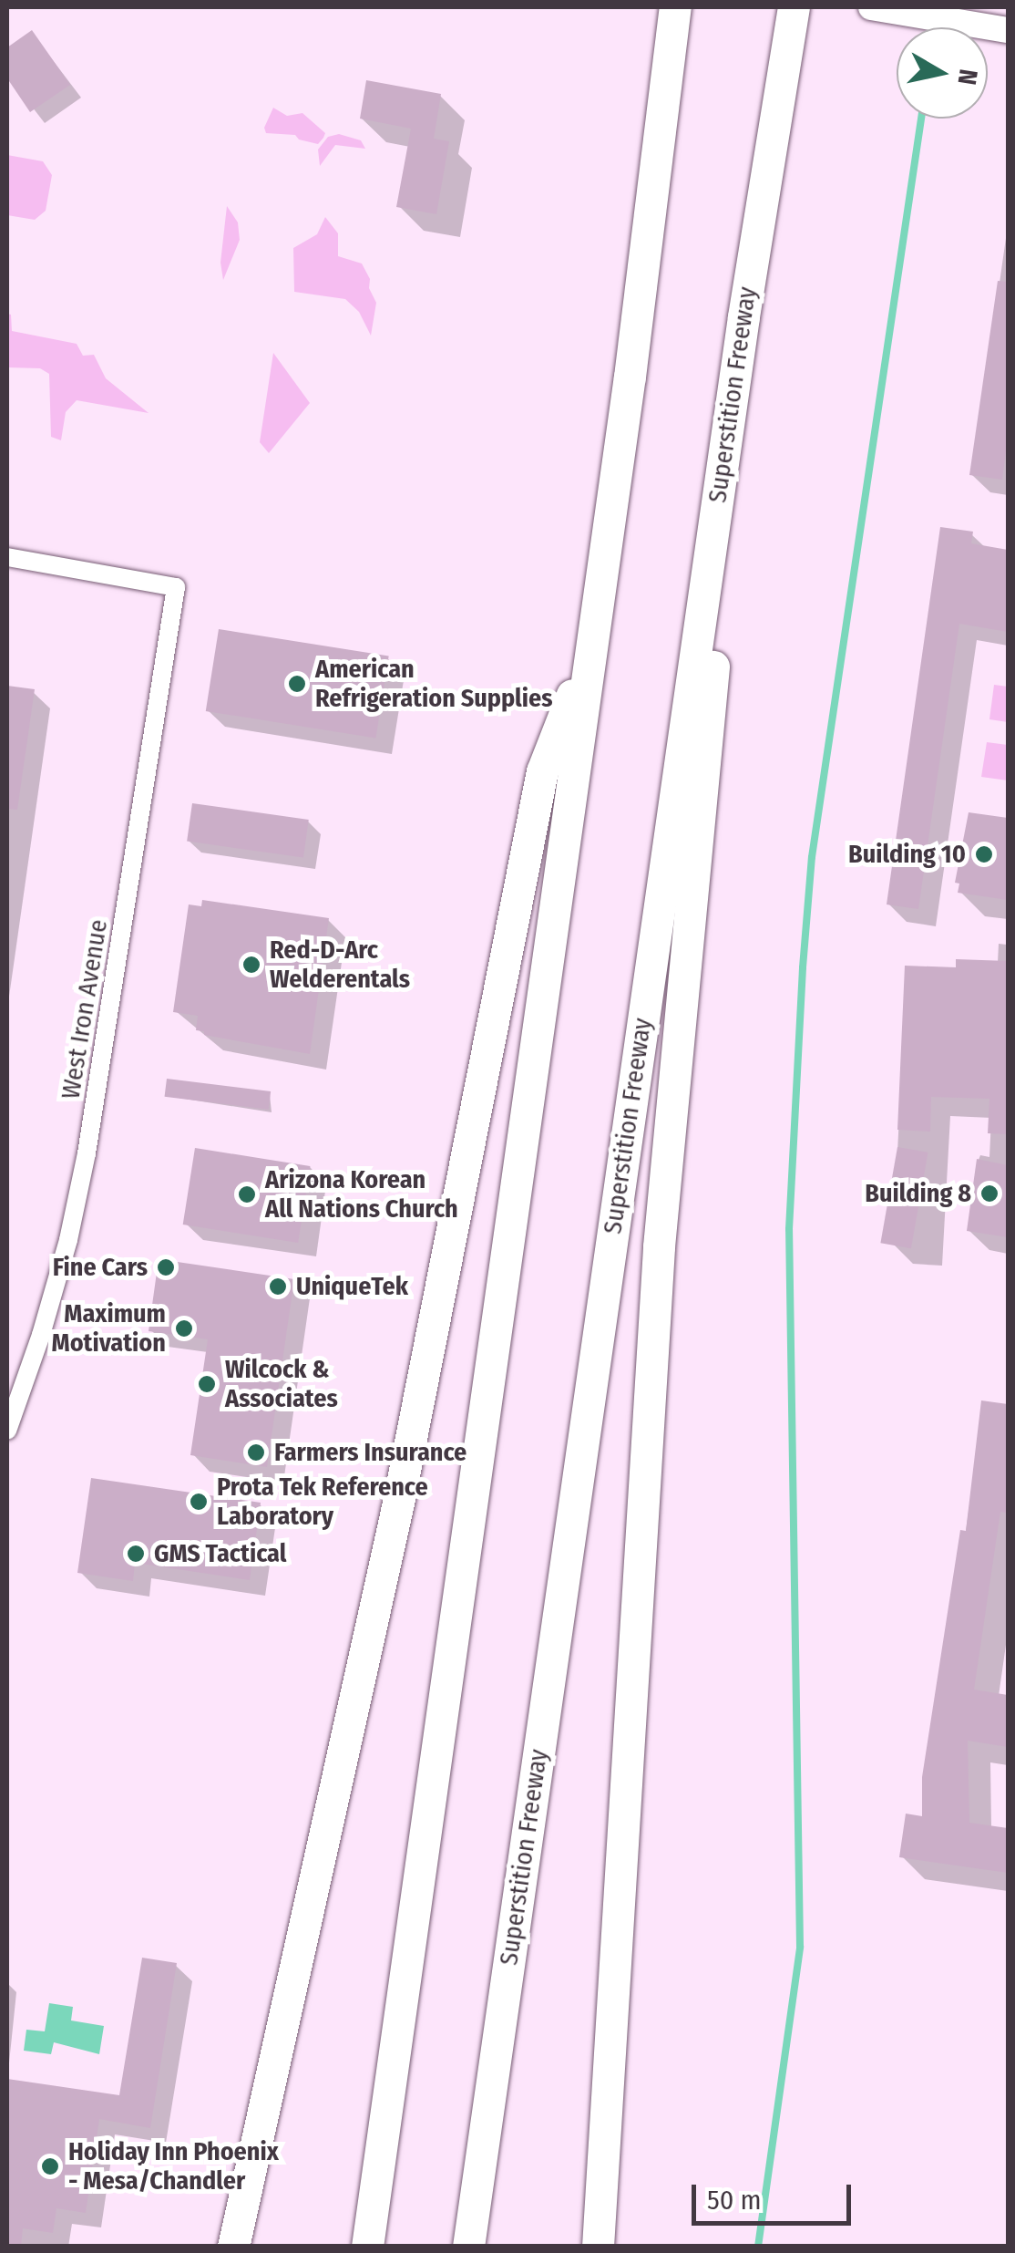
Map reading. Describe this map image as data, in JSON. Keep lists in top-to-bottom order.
{
  "streets": {
    "highway": ["Superstition Freeway"],
    "street": ["West Iron Avenue"]
  },
  "places": [
    "American Refrigeration Supplies",
    "Building 10",
    "Red-D-Arc Welderentals",
    "Building 8",
    "Arizona Korean All Nations Church",
    "Fine Cars",
    "UniqueTek",
    "Maximum Motivation",
    "Wilcock & Associates",
    "Farmers Insurance",
    "Prota Tek Reference Laboratory",
    "GMS Tactical",
    "Holiday Inn Phoenix - Mesa/Chandler"
  ],
  "scale_bar": "50 m",
  "north": "right"
}
